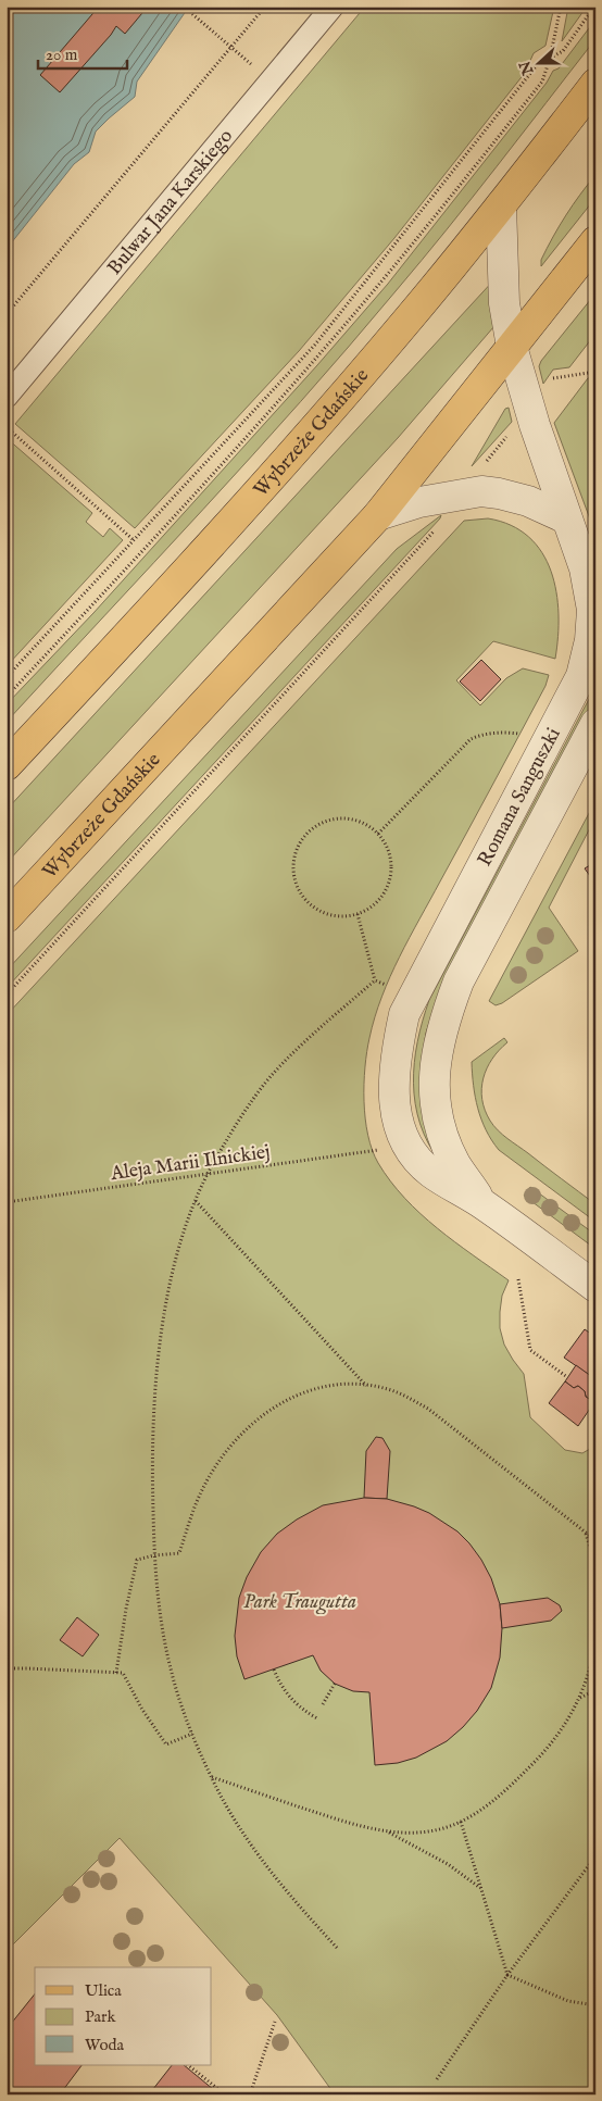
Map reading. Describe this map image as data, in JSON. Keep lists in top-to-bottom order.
{
  "streets": {
    "main road": ["Wybrzeże Gdańskie"],
    "street": ["Bulwar Jana Karskiego", "Romana Sanguszki"],
    "path": ["Aleja Marii Ilnickiej"]
  },
  "crossings": [
    ["Wybrzeże Gdańskie", "Romana Sanguszki"]
  ],
  "parks": ["Park Traugutta"],
  "legend": ["Ulica", "Park", "Woda"],
  "scale_bar": "20 m",
  "north": "left"
}
